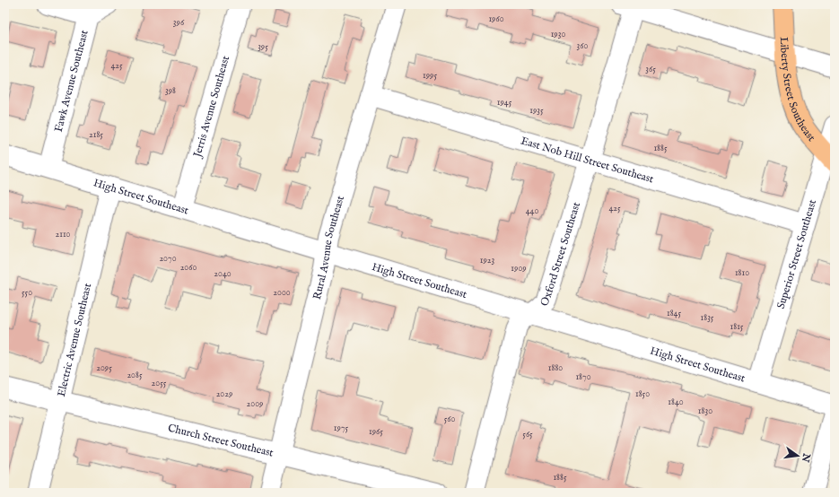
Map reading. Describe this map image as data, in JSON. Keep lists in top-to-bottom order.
{
  "streets": {
    "main road": ["Liberty Street Southeast"],
    "street": [
      "Fawk Avenue Southeast",
      "Jerris Avenue Southeast",
      "East Nob Hill Street Southeast",
      "High Street Southeast",
      "Rural Avenue Southeast",
      "Oxford Street Southeast",
      "Superior Street Southeast",
      "Electric Avenue Southeast",
      "Church Street Southeast"
    ]
  },
  "crossings": [
    ["Fawk Avenue Southeast", "High Street Southeast"],
    ["Liberty Street Southeast", "Superior Street Southeast"],
    ["Jerris Avenue Southeast", "High Street Southeast"],
    ["East Nob Hill Street Southeast", "Rural Avenue Southeast"],
    ["East Nob Hill Street Southeast", "Oxford Street Southeast"],
    ["East Nob Hill Street Southeast", "Superior Street Southeast"],
    ["High Street Southeast", "Rural Avenue Southeast"],
    ["High Street Southeast", "Oxford Street Southeast"],
    ["High Street Southeast", "Superior Street Southeast"],
    ["High Street Southeast", "Electric Avenue Southeast"],
    ["Rural Avenue Southeast", "Church Street Southeast"],
    ["Electric Avenue Southeast", "Church Street Southeast"]
  ],
  "house_numbers": [
    "1960",
    "396",
    "1930",
    "360",
    "395",
    "425",
    "365",
    "1995",
    "398",
    "1945",
    "1935",
    "2185",
    "1885",
    "425",
    "440",
    "2110",
    "2070",
    "1923",
    "2060",
    "1909",
    "1810",
    "2040",
    "550",
    "2000",
    "1845",
    "1835",
    "1815",
    "2095",
    "1880",
    "2085",
    "1870",
    "2055",
    "2029",
    "1850",
    "1840",
    "2009",
    "1830",
    "560",
    "1975",
    "1965",
    "565",
    "1885"
  ],
  "north": "right"
}
